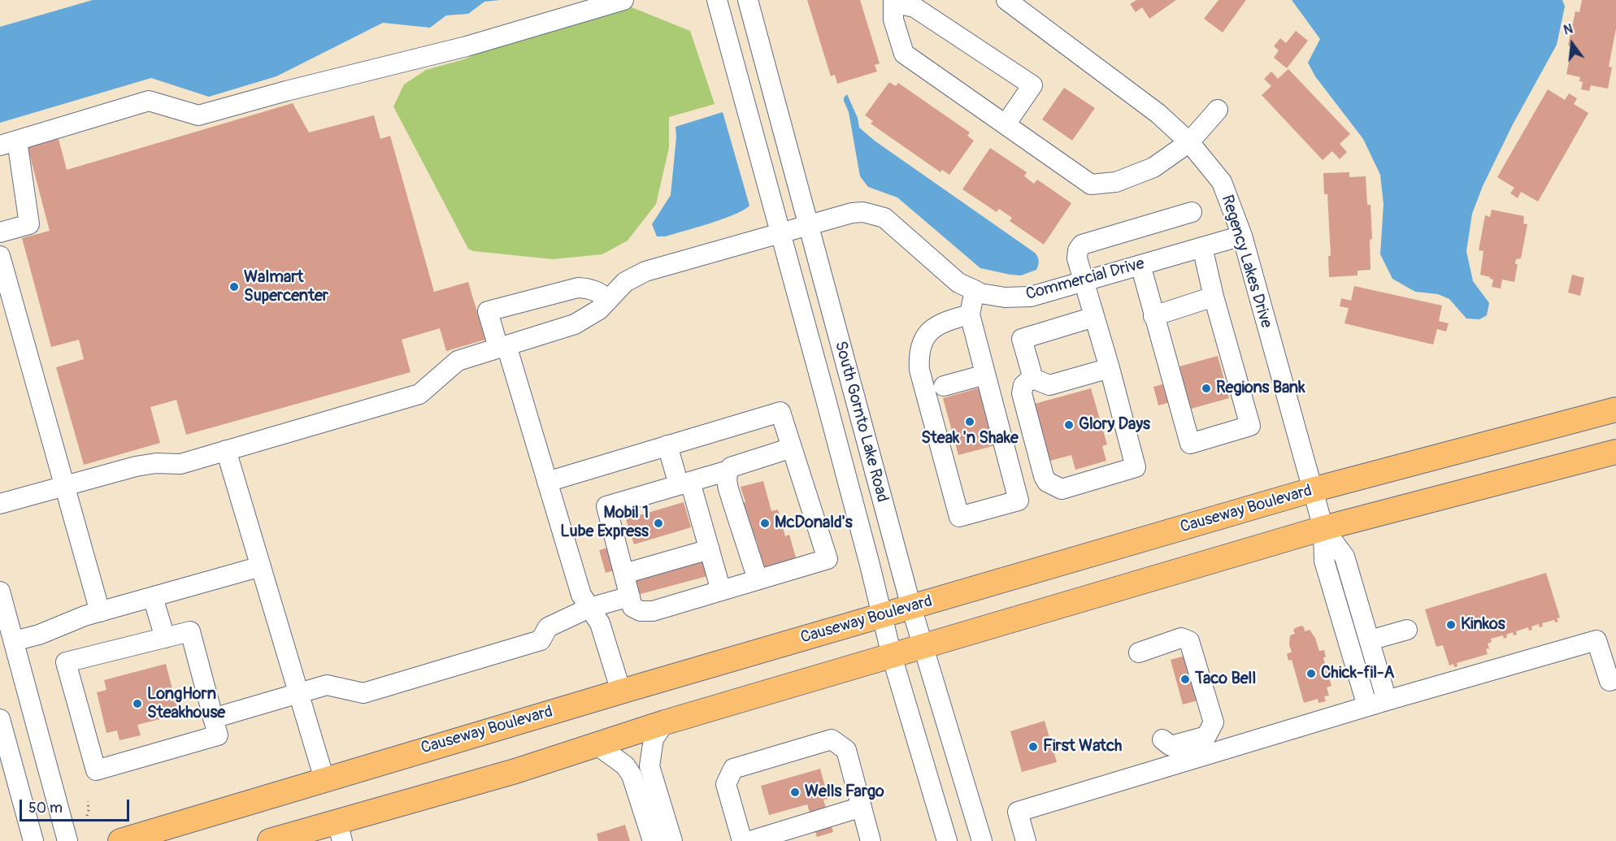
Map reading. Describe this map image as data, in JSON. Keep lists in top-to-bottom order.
{
  "streets": {
    "main road": ["Causeway Boulevard"],
    "street": ["Regency Lakes Drive", "Commercial Drive", "South Gornto Lake Road"]
  },
  "crossings": [
    ["Regency Lakes Drive", "Commercial Drive"],
    ["Regency Lakes Drive", "Causeway Boulevard"],
    ["Commercial Drive", "South Gornto Lake Road"],
    ["South Gornto Lake Road", "Causeway Boulevard"]
  ],
  "places": [
    "Walmart Supercenter",
    "Regions Bank",
    "Steak 'n Shake",
    "Glory Days",
    "Mobil 1 Lube Express",
    "McDonald's",
    "Kinkos",
    "Chick-fil-A",
    "Taco Bell",
    "LongHorn Steakhouse",
    "First Watch",
    "Wells Fargo"
  ],
  "scale_bar": "50 m",
  "north": "top"
}
